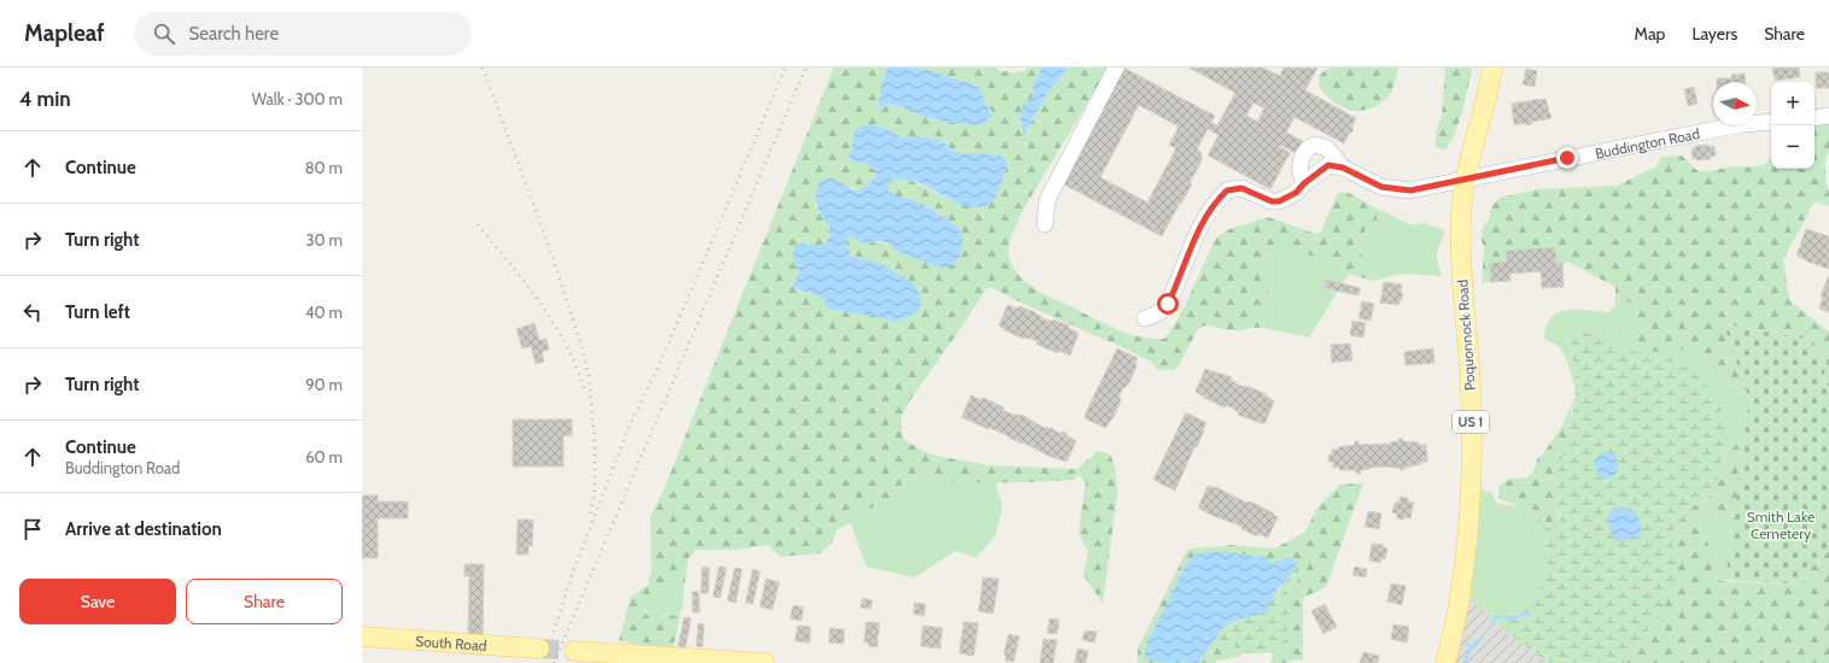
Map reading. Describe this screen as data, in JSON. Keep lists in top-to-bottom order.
{
  "streets": {
    "main road": ["Poquonnock Road", "US 1", "South Road"],
    "street": ["Buddington Road"]
  },
  "crossings": [
    ["Buddington Road", "Poquonnock Road"]
  ],
  "parks": ["Smith Lake Cemetery"],
  "north": "right",
  "page": {
    "header": "Mapleaf",
    "search": "Search here",
    "nav": ["Map", "Layers", "Share"],
    "heading": ["4 min", "Walk · 300 m"],
    "map_buttons": ["+", "−"],
    "list": [
      ["Continue", "80 m"],
      ["Turn right", "30 m"],
      ["Turn left", "40 m"],
      ["Turn right", "90 m"],
      ["Continue", "Buddington Road", "60 m"],
      "Arrive at destination"
    ],
    "buttons": ["Save", "Share"]
  }
}
